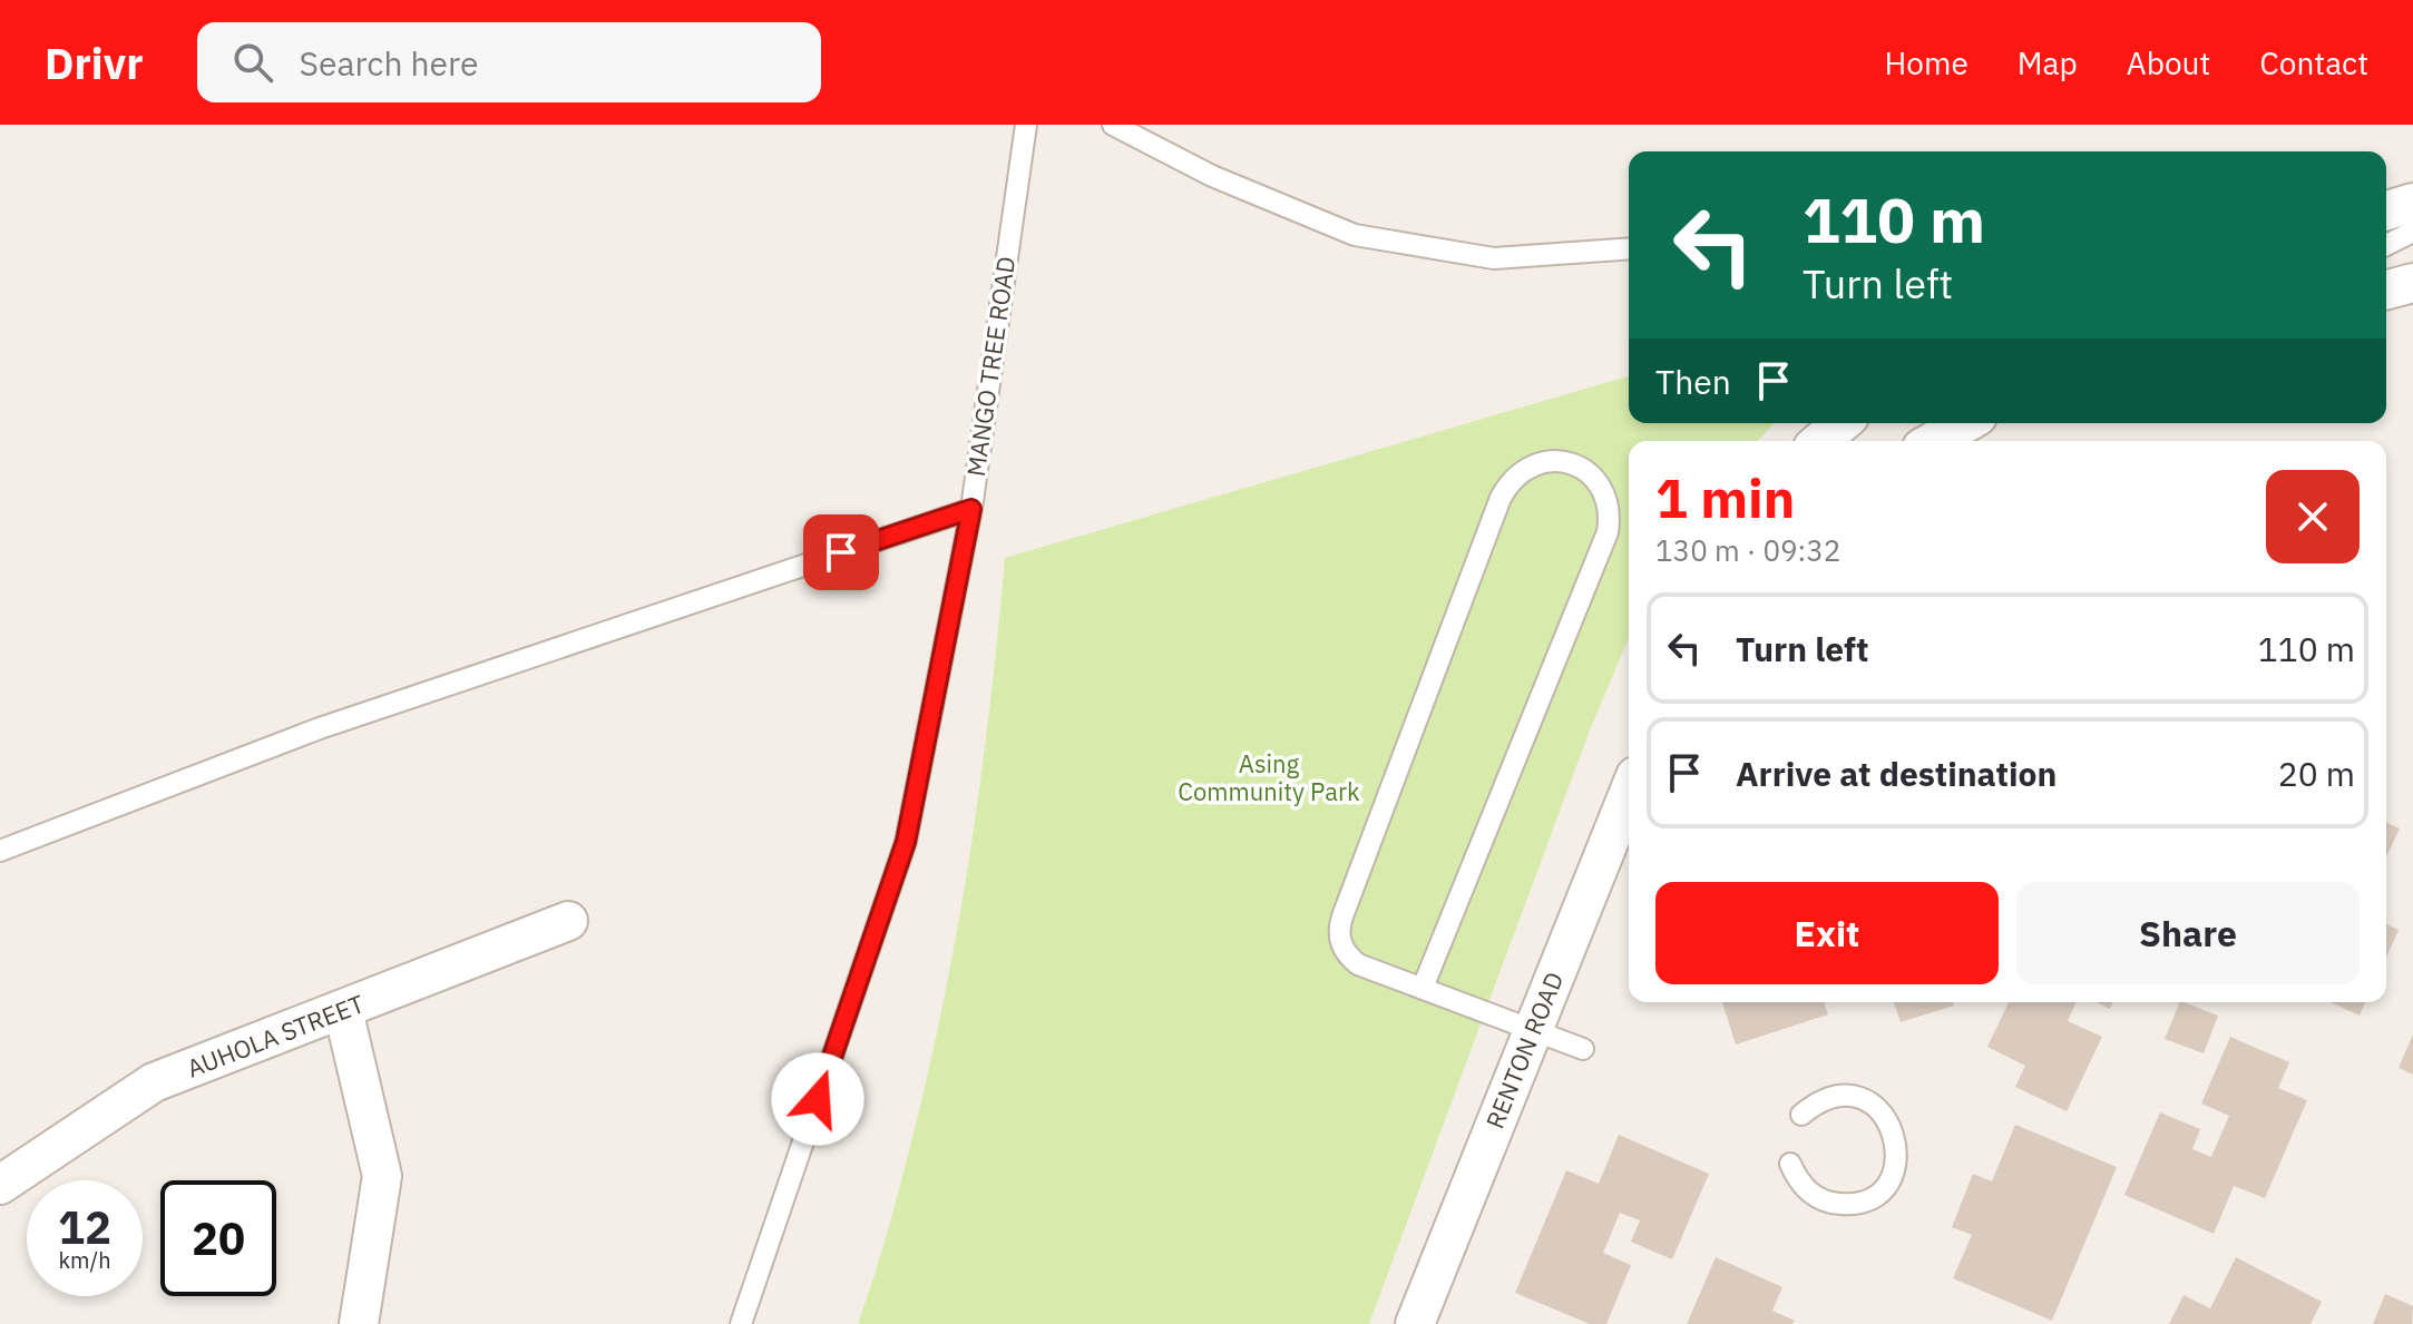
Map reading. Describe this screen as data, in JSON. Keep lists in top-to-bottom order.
{
  "streets": {
    "street": ["AUHOLA STREET", "RENTON ROAD"],
    "lane": ["MANGO TREE ROAD"]
  },
  "parks": ["Asing Community Park"],
  "page": {
    "header": "Drivr",
    "search": "Search here",
    "nav": [
      "Home",
      "Map",
      "About",
      "Contact"
    ],
    "turn": ["110 m", "Turn left"],
    "then": "Then",
    "heading": ["1 min", "130 m · 09:32"],
    "list": [
      {
        "name": "Turn left",
        "value": "110 m"
      },
      {
        "name": "Arrive at destination",
        "value": "20 m"
      }
    ],
    "buttons": ["Exit", "Share"],
    "speed": "12 km/h",
    "limit": "20"
  }
}
